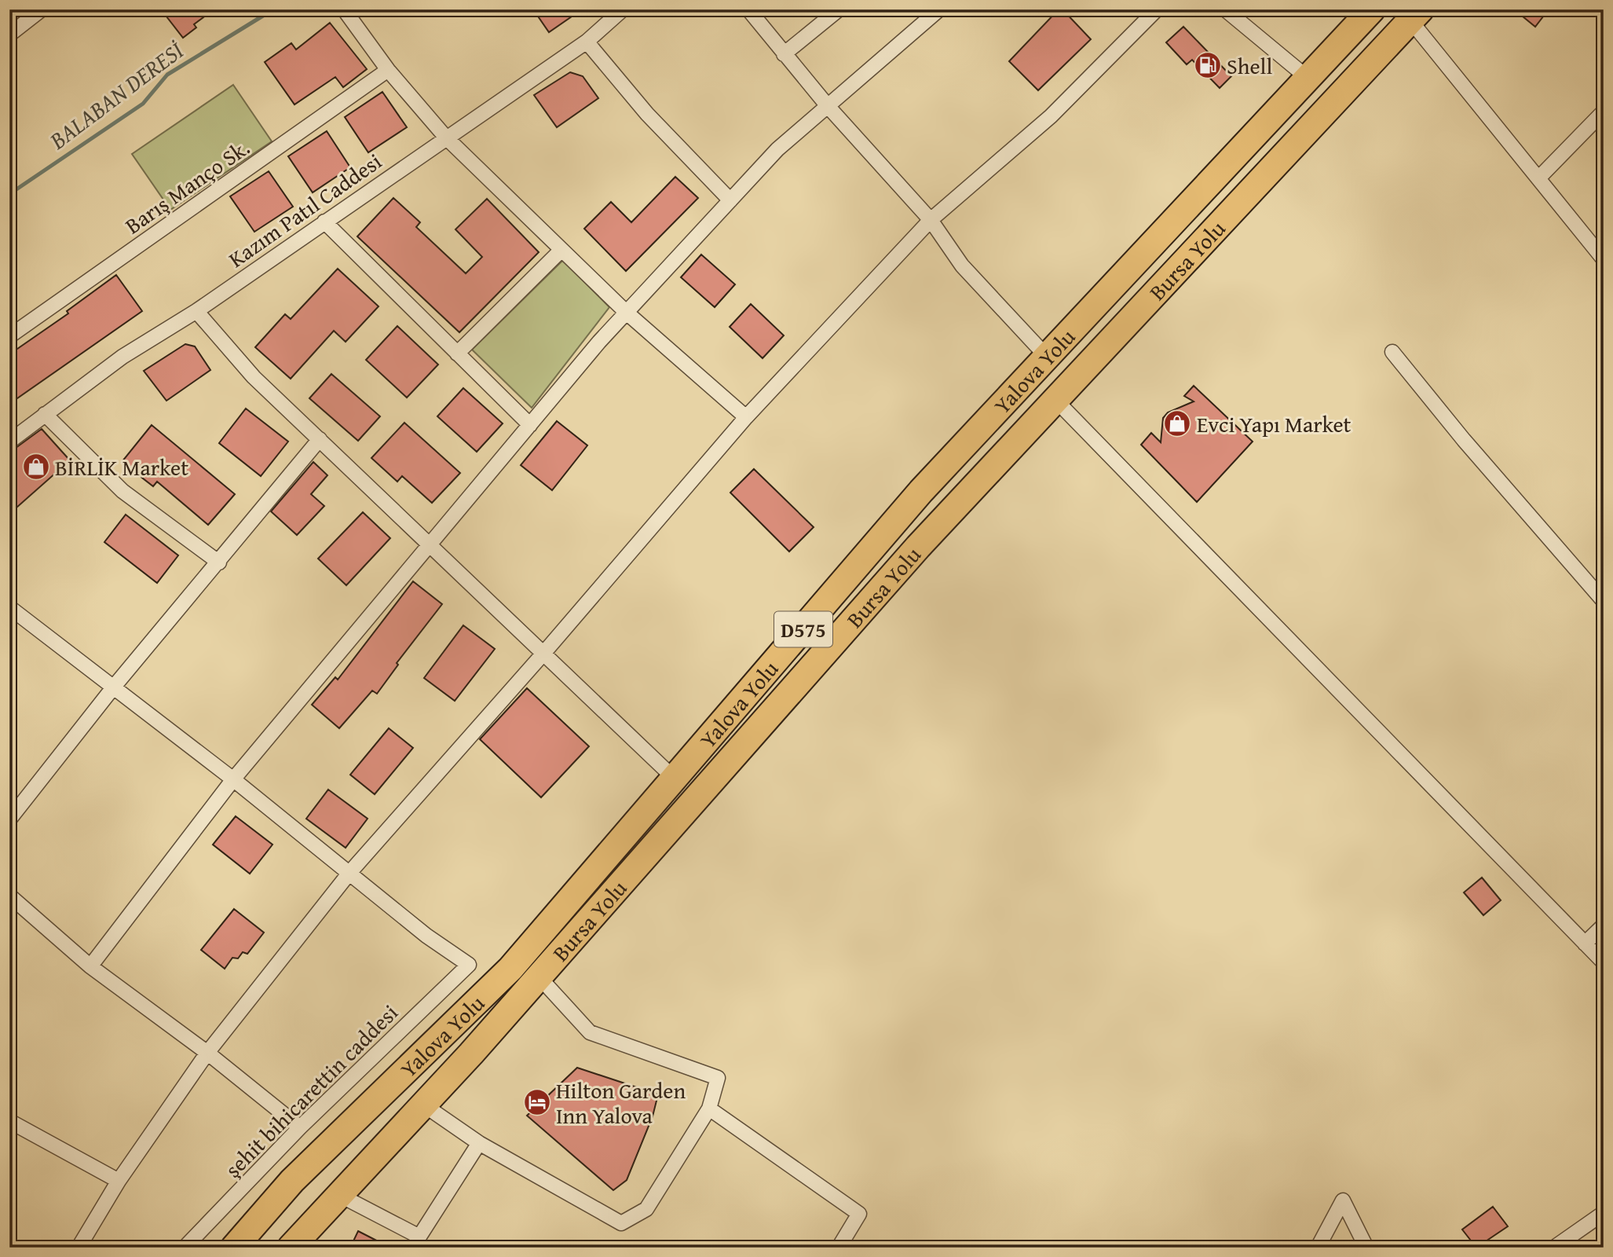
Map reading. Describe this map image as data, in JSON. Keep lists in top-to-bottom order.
{
  "streets": {
    "highway": ["Bursa Yolu", "Yalova Yolu", "D575"],
    "street": ["Barış Manço Sk.", "Kazım Patıl Caddesi", "şehit bihicarettin caddesi"]
  },
  "water": ["BALABAN DERESİ"],
  "places": {
    "fuel station": ["Shell"],
    "shop": ["Evci Yapı Market", "BİRLİK Market"],
    "hotel": ["Hilton Garden Inn Yalova"]
  }
}
